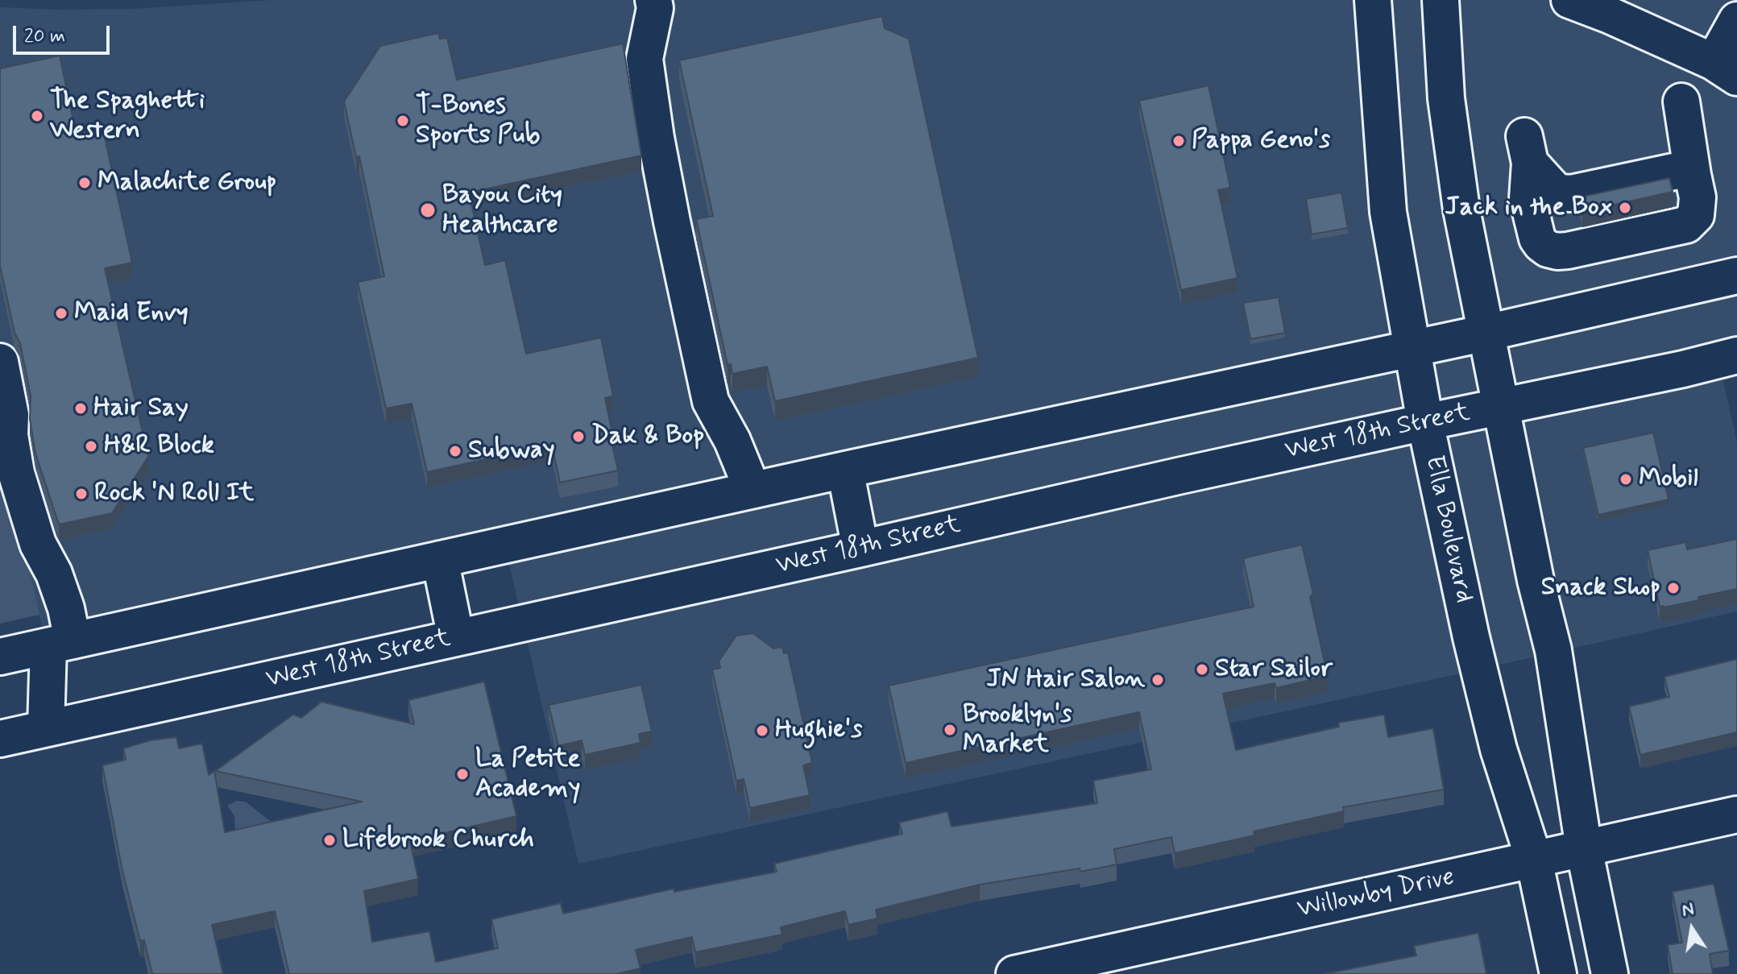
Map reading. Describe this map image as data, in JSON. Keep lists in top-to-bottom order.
{
  "streets": {
    "main road": ["West 18th Street", "Ella Boulevard", "Willowby Drive"]
  },
  "crossings": [
    ["West 18th Street", "Ella Boulevard"],
    ["Ella Boulevard", "Willowby Drive"]
  ],
  "places": [
    "The Spaghetti Western",
    "T-Bones Sports Pub",
    "Pappa Geno's",
    "Malachite Group",
    "Jack in the Box",
    "Bayou City Healthcare",
    "Maid Envy",
    "Hair Say",
    "Dak & Bop",
    "H&R Block",
    "Subway",
    "Mobil",
    "Rock 'N Roll It",
    "Snack Shop",
    "Star Sailor",
    "JN Hair Salon",
    "Brooklyn's Market",
    "Hughie's",
    "La Petite Academy",
    "Lifebrook Church"
  ],
  "scale_bar": "20 m",
  "north": "top"
}
